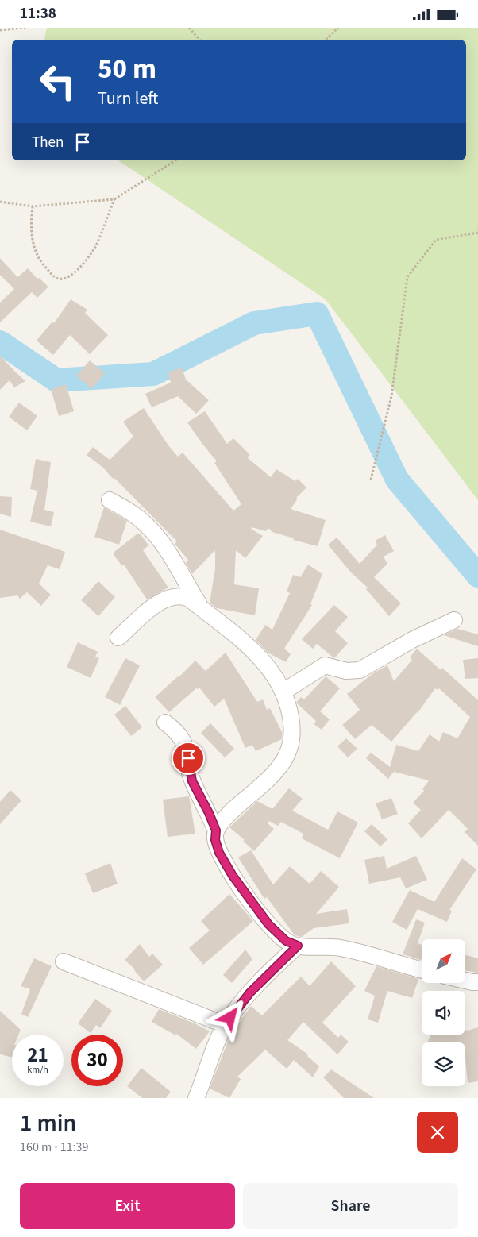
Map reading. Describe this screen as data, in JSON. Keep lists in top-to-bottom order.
{
  "north": "top right",
  "page": {
    "status": "11:38",
    "turn": ["50 m", "Turn left"],
    "then": "Then",
    "speed": "21 km/h",
    "limit": "30",
    "heading": ["1 min", "160 m · 11:39"],
    "buttons": ["Exit", "Share"]
  }
}
